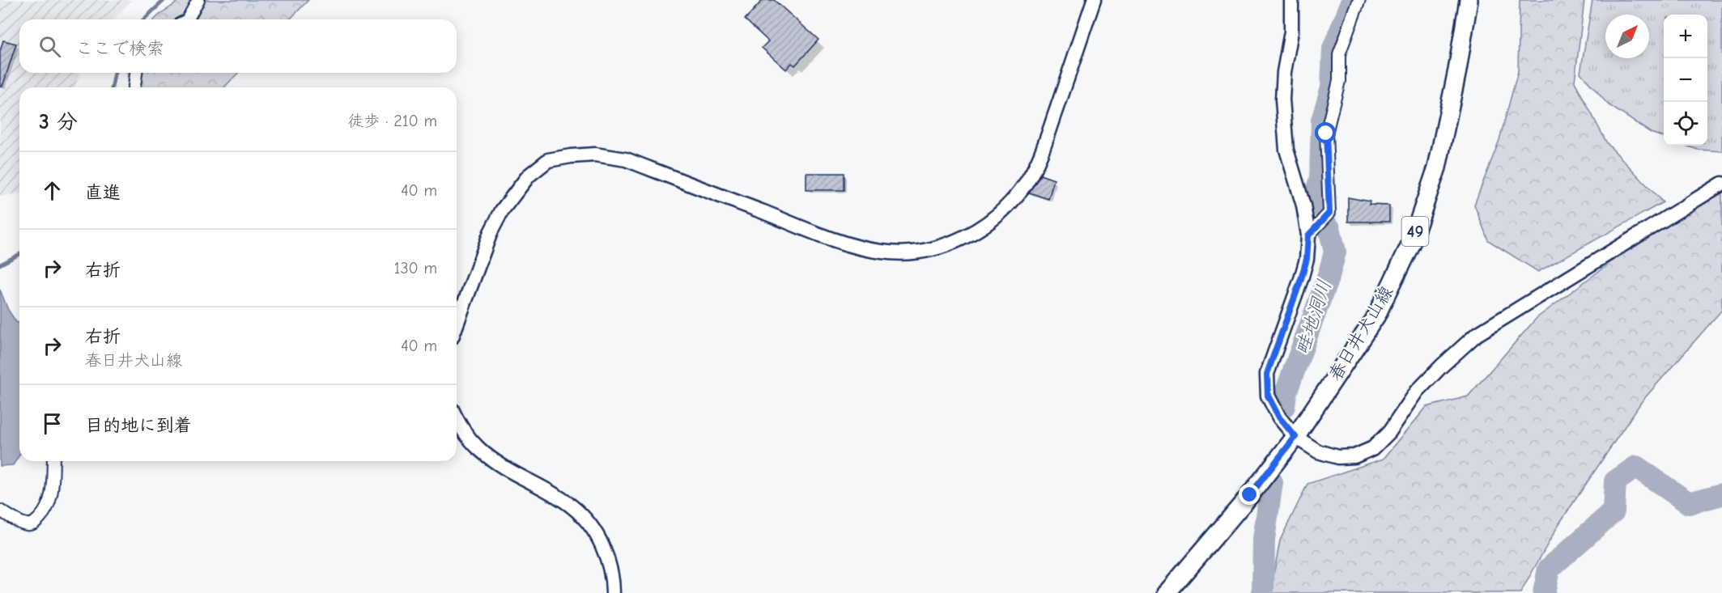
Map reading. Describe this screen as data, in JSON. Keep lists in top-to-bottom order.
{
  "streets": {
    "main road": ["49", "春日井犬山線"]
  },
  "water": ["畦地洞川"],
  "north": "top right",
  "page": {
    "map_buttons": ["+", "−"],
    "search": "ここで検索",
    "heading": ["3 分", "徒歩 · 210 m"],
    "list": [
      ["直進", "40 m"],
      ["右折", "130 m"],
      ["右折", "春日井犬山線", "40 m"],
      "目的地に到着"
    ]
  }
}
